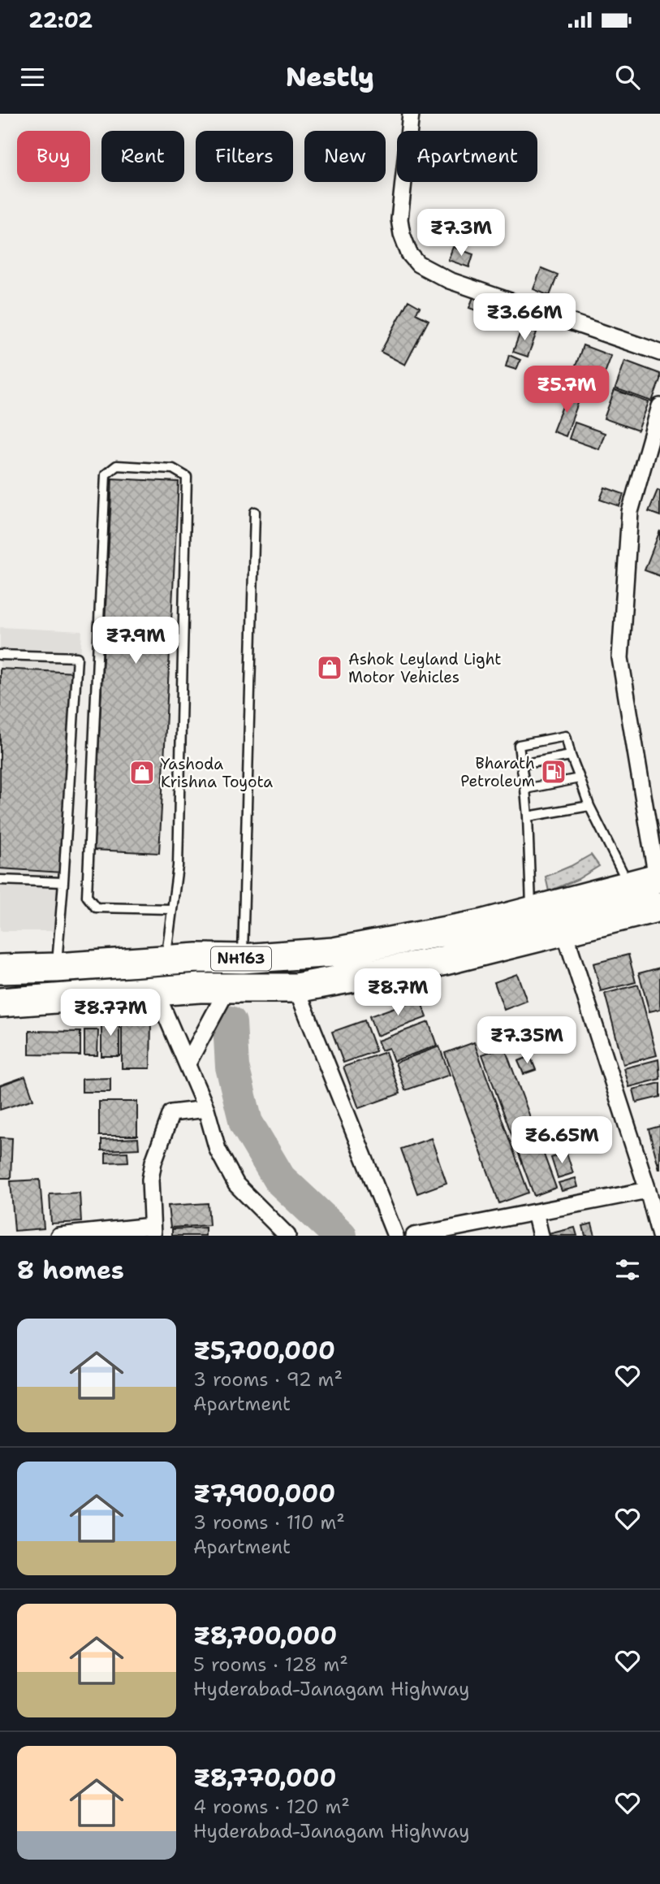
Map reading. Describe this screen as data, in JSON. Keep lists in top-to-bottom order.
{
  "streets": {
    "highway": ["NH163"]
  },
  "places": {
    "shop": ["Ashok Leyland Light Motor Vehicles", "Yashoda Krishna Toyota"],
    "fuel station": ["Bharath Petroleum"]
  },
  "page": {
    "status": "22:02",
    "header": "Nestly",
    "chip": [
      "Buy",
      "Rent",
      "Filters",
      "New",
      "Apartment"
    ],
    "price": [
      "₹7.3M",
      "₹3.66M",
      "₹5.7M",
      "₹7.9M",
      "₹8.7M",
      "₹8.77M",
      "₹7.35M",
      "₹6.65M"
    ],
    "heading": "8 homes",
    "list": [
      {
        "name": "₹5,700,000",
        "note": "3 rooms · 92 m² · Apartment"
      },
      {
        "name": "₹7,900,000",
        "note": "3 rooms · 110 m² · Apartment"
      },
      {
        "name": "₹8,700,000",
        "note": "5 rooms · 128 m² · Hyderabad-Janagam Highway"
      },
      {
        "name": "₹8,770,000",
        "note": "4 rooms · 120 m² · Hyderabad-Janagam Highway"
      }
    ]
  }
}
